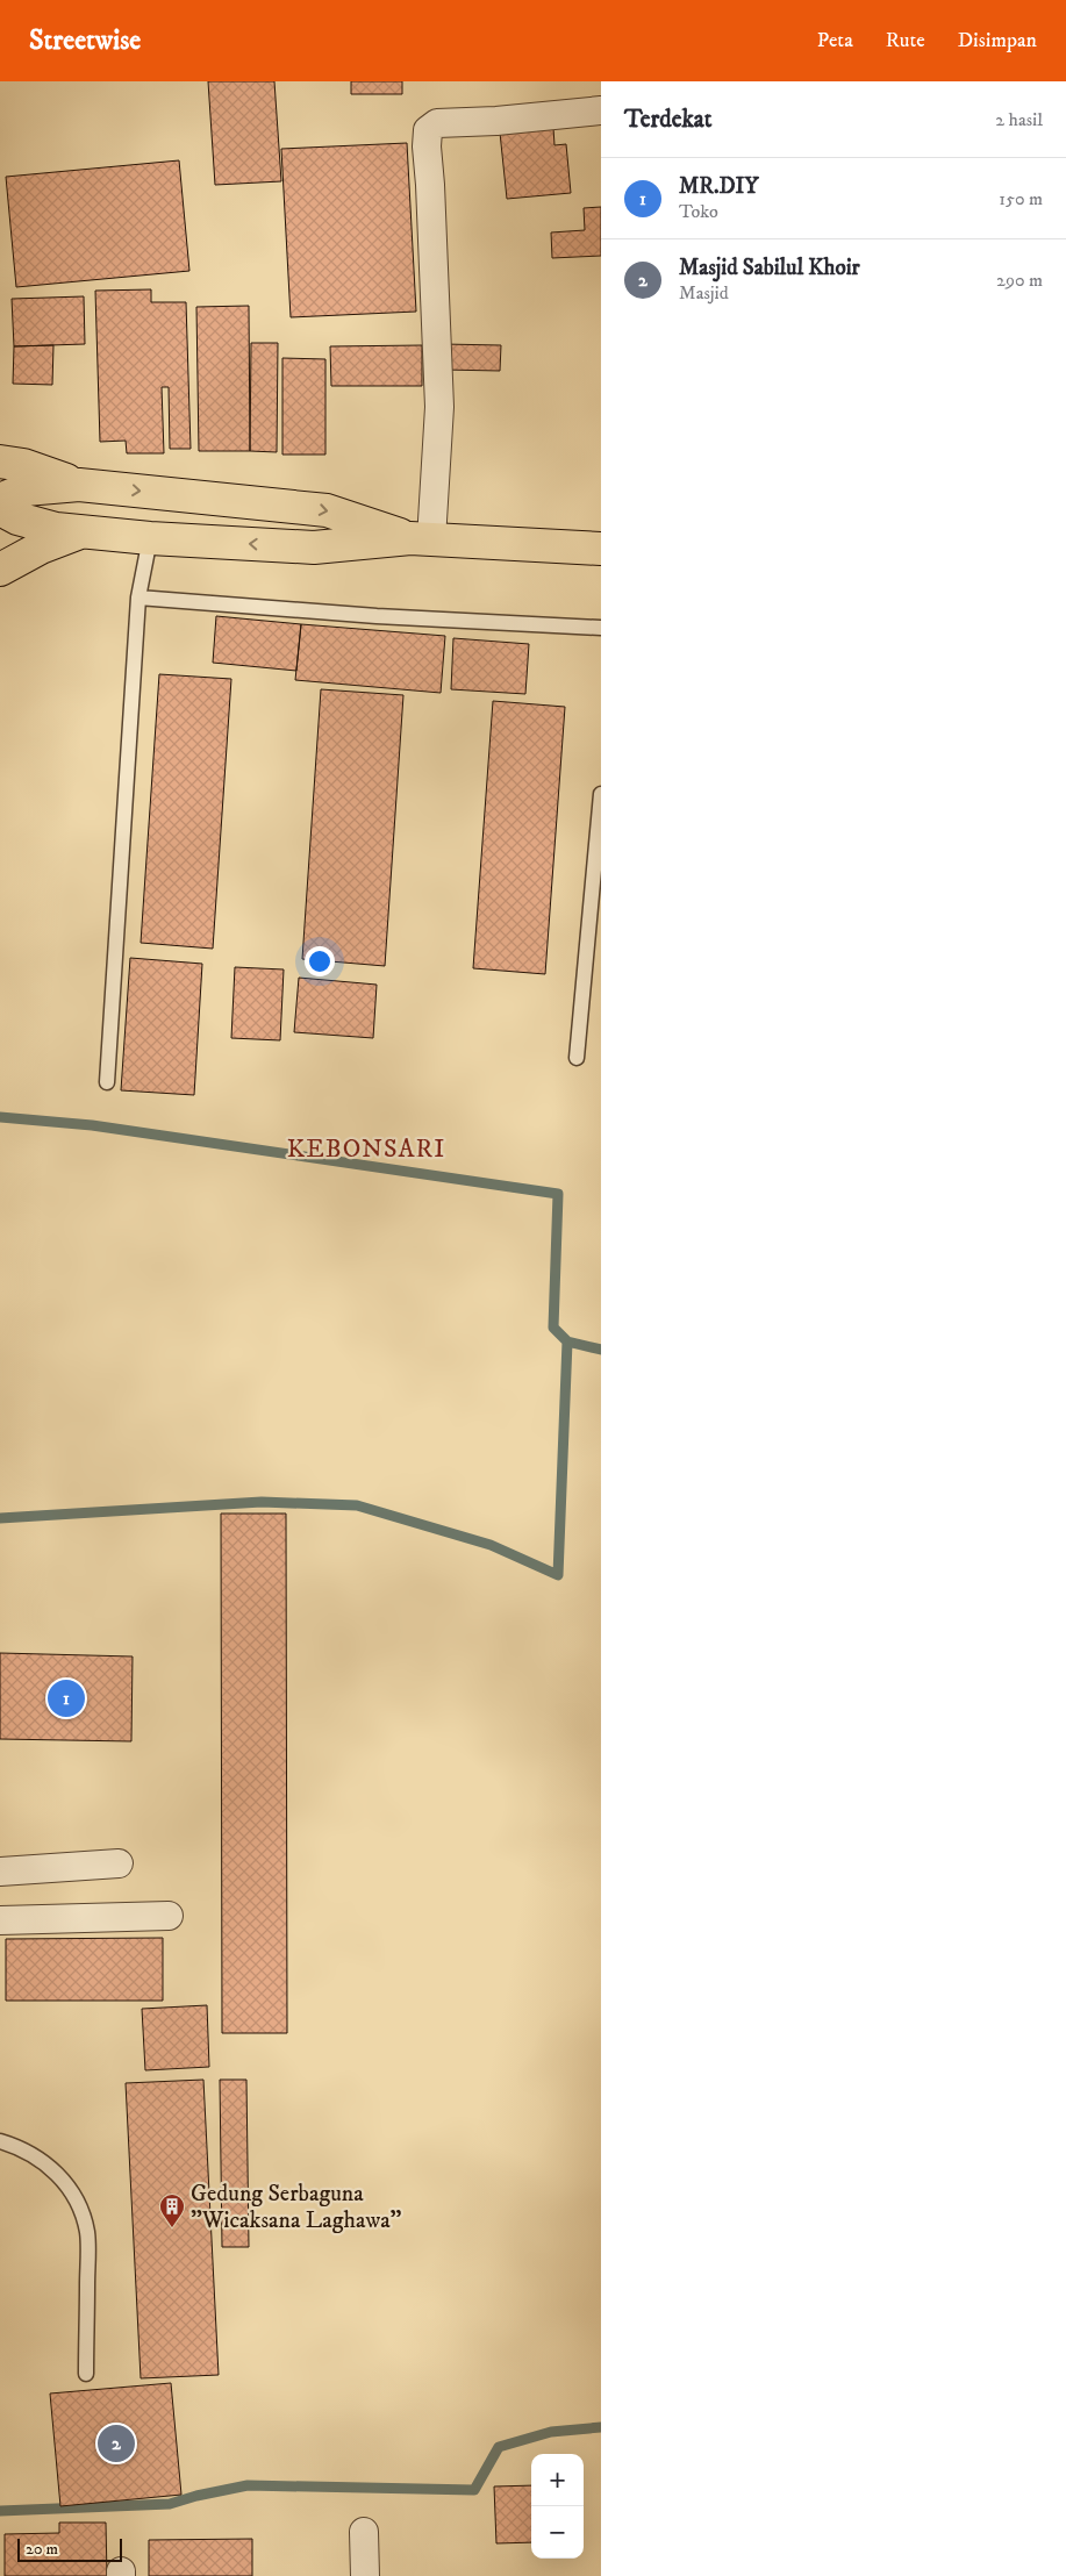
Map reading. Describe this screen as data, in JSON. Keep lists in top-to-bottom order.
{
  "districts": ["KEBONSARI"],
  "places": {
    "building": ["Gedung Serbaguna \"Wicaksana Laghawa\""]
  },
  "scale_bar": "20 m",
  "page": {
    "header": "Streetwise",
    "nav": ["Peta", "Rute", "Disimpan"],
    "heading": ["Terdekat", "2 hasil"],
    "list": [
      {
        "mark": "1",
        "name": "MR.DIY",
        "note": "Toko",
        "value": "150 m"
      },
      {
        "mark": "2",
        "name": "Masjid Sabilul Khoir",
        "note": "Masjid",
        "value": "290 m"
      }
    ],
    "pins": ["1", "2"],
    "map_buttons": ["+", "−"],
    "scale": "20 m"
  }
}
